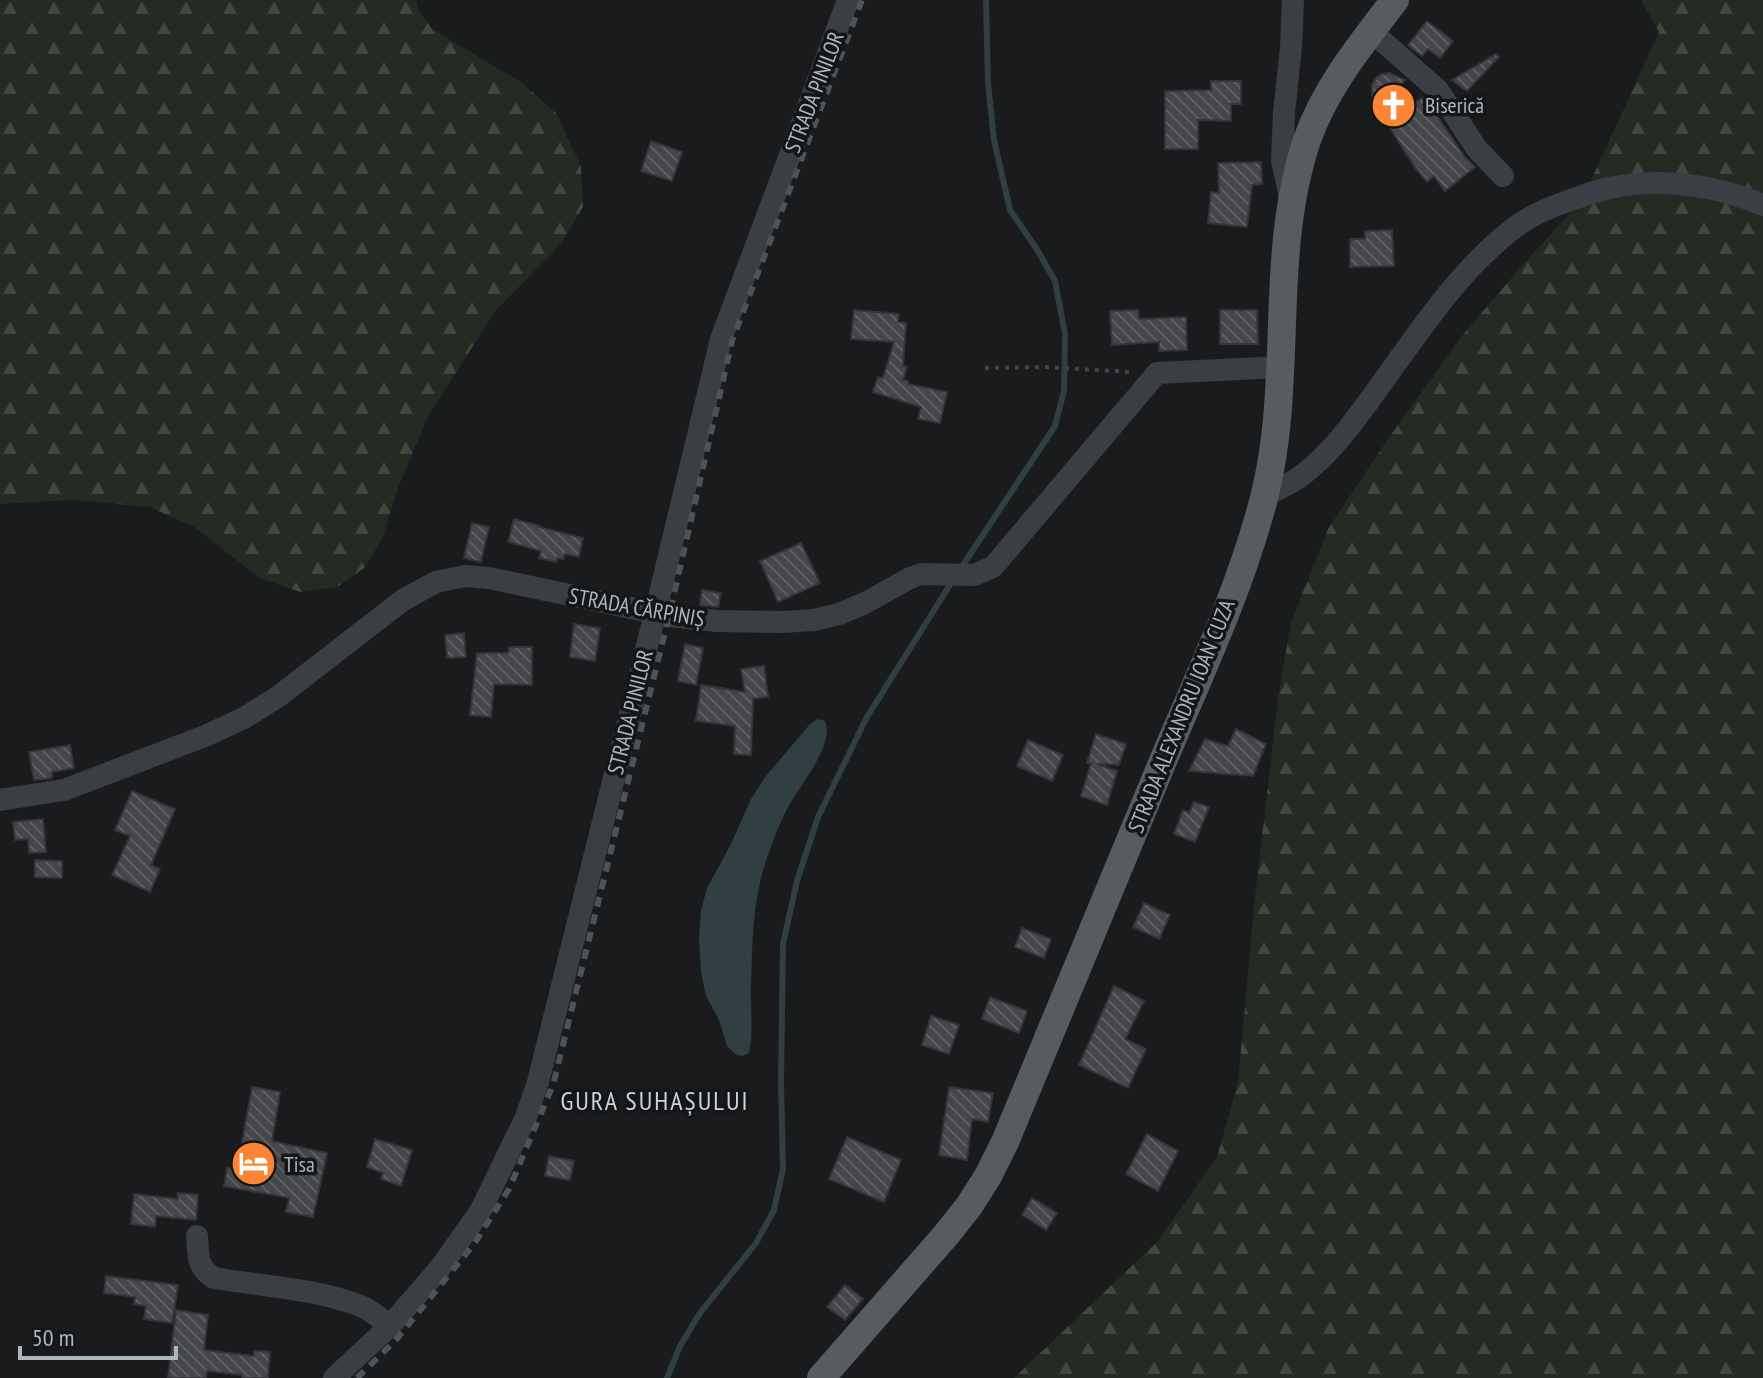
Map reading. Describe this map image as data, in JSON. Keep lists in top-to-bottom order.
{
  "streets": {
    "main road": ["STRADA ALEXANDRU IOAN CUZA"],
    "street": ["STRADA PINILOR", "STRADA CĂRPINIȘ"]
  },
  "crossings": [
    ["STRADA PINILOR", "STRADA CĂRPINIȘ"]
  ],
  "districts": ["GURA SUHAȘULUI"],
  "places": {
    "church": ["Biserică"],
    "hotel": ["Tisa"]
  },
  "scale_bar": "50 m"
}
